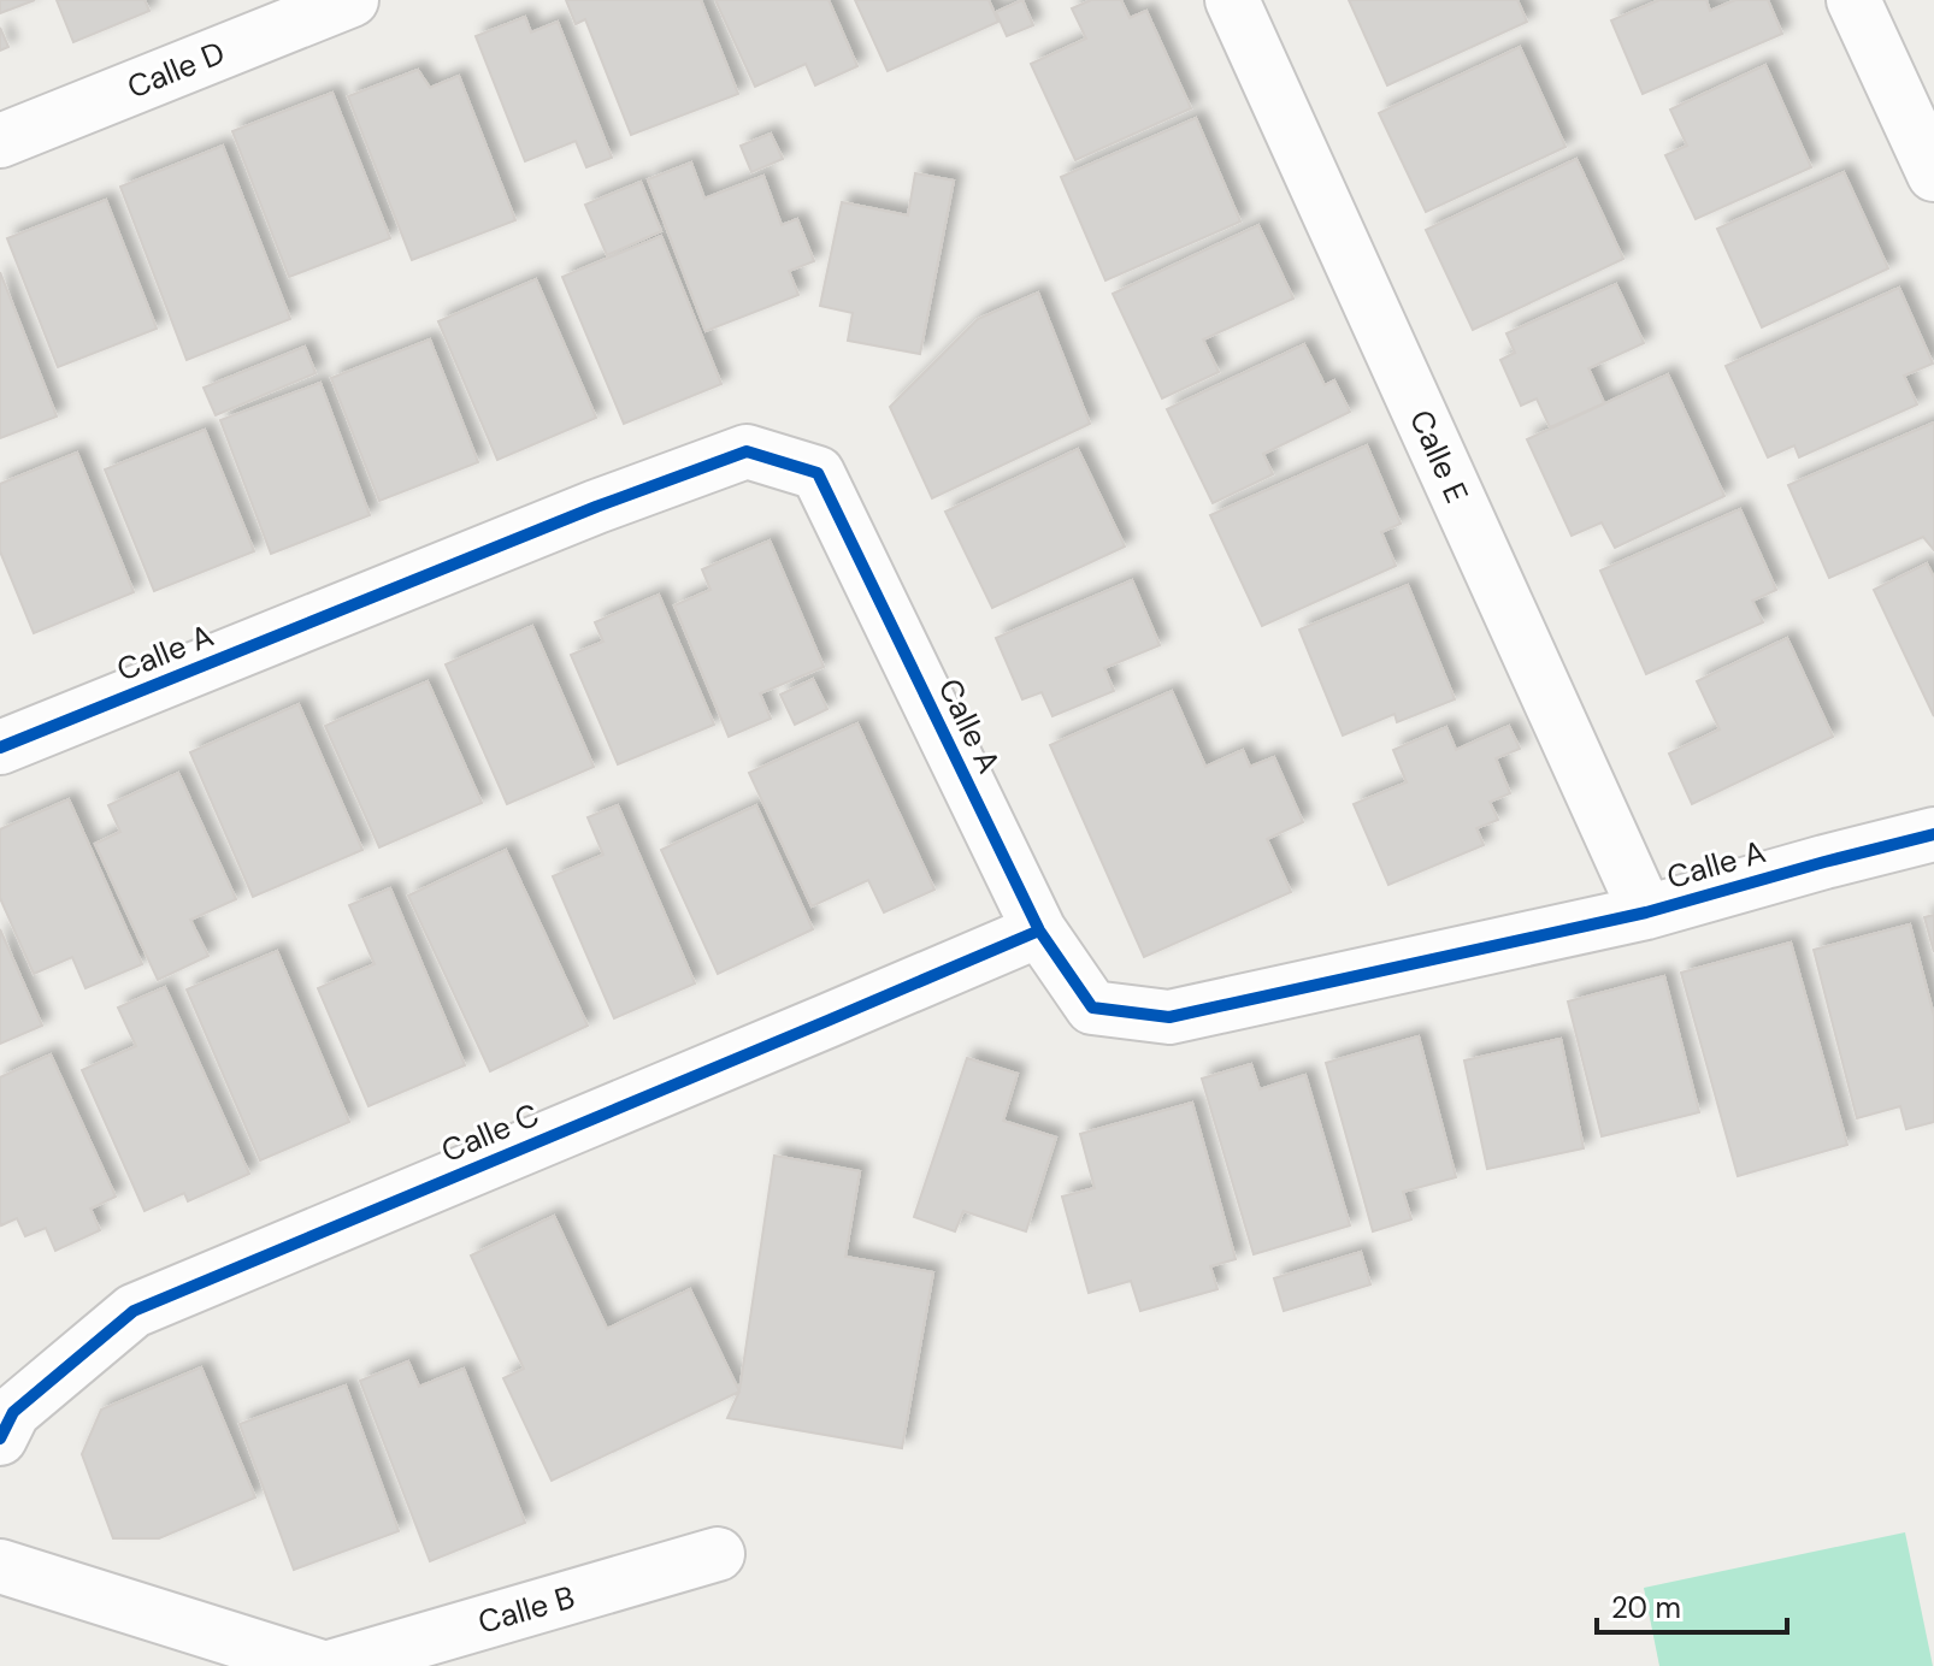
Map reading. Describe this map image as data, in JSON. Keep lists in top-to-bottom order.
{
  "streets": {
    "street": [
      "Calle D",
      "Calle E",
      "Calle A",
      "Calle C",
      "Calle B"
    ]
  },
  "crossings": [
    ["Calle E", "Calle A"],
    ["Calle A", "Calle C"]
  ],
  "scale_bar": "20 m"
}
